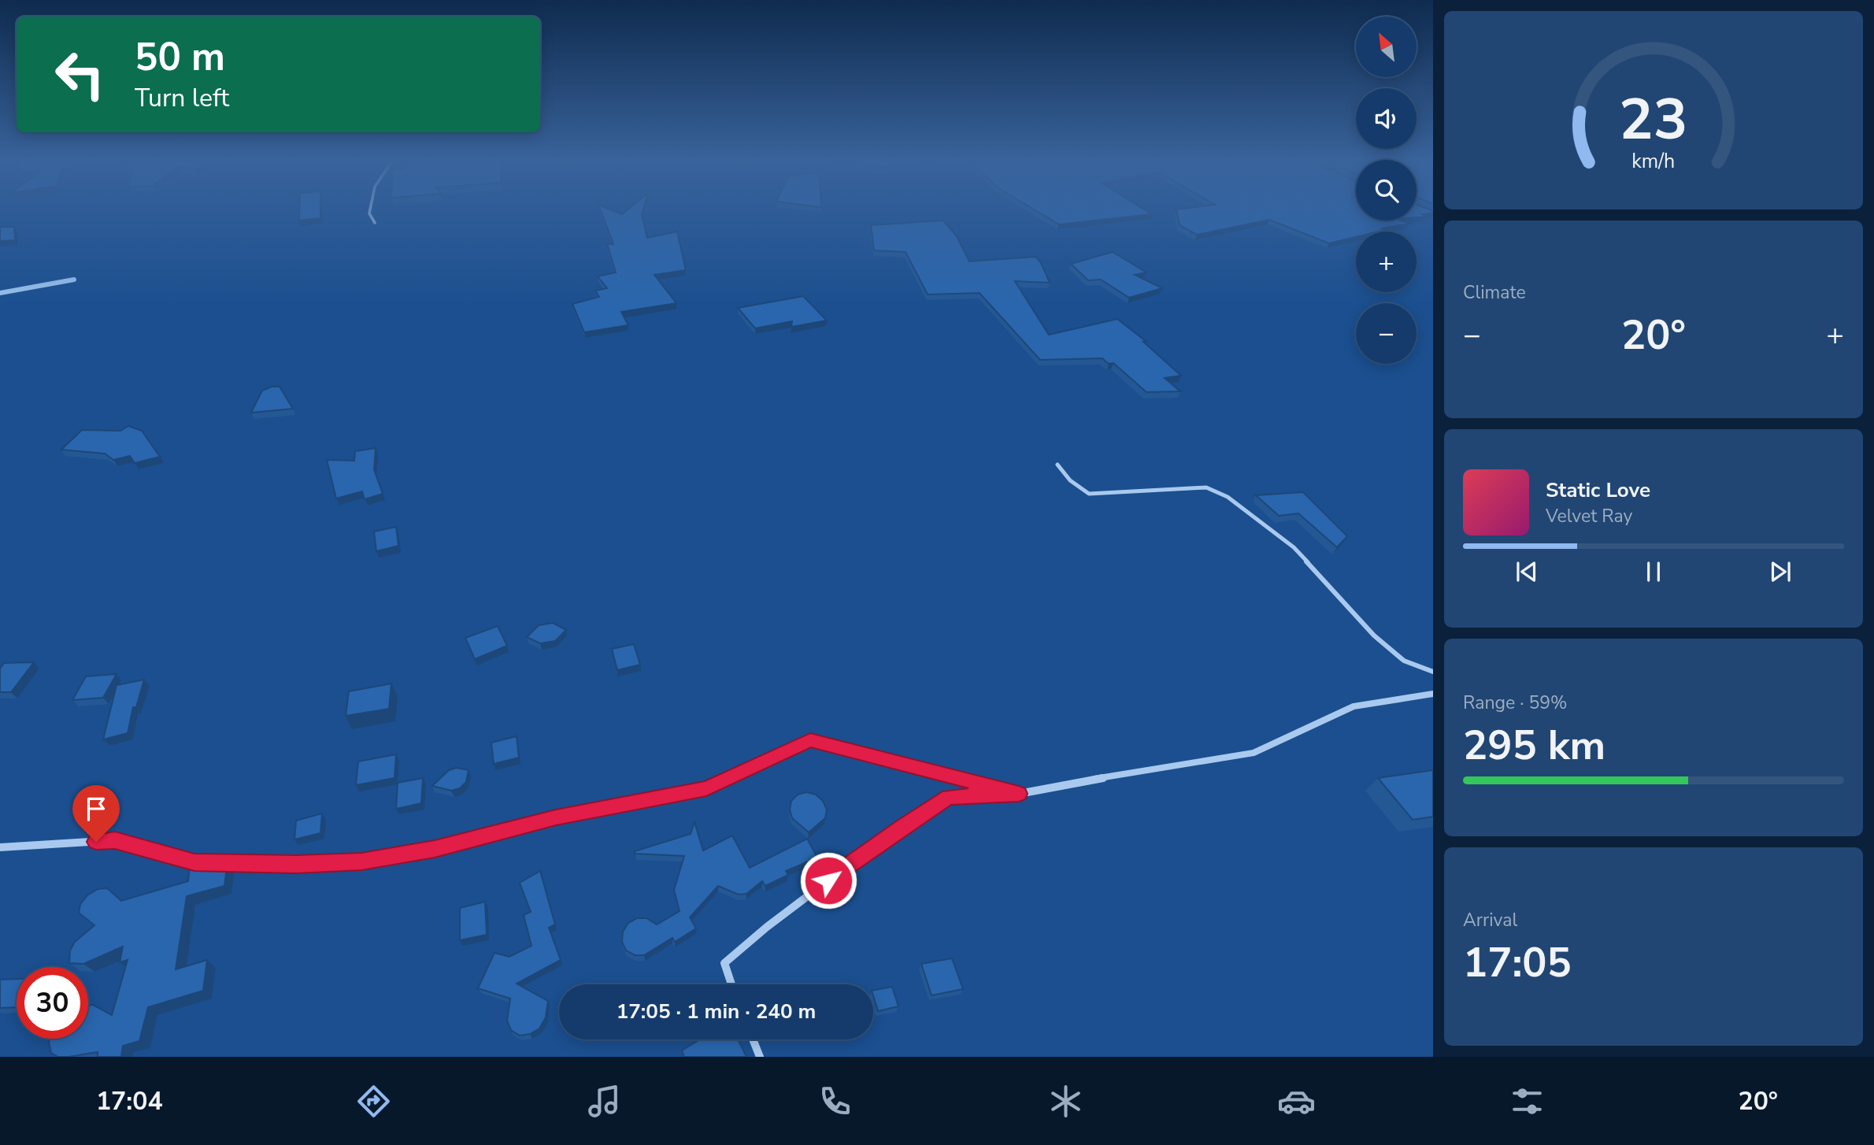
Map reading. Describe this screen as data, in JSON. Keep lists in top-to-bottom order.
{
  "north": "top left",
  "page": {
    "map_buttons": ["+", "−"],
    "turn": ["50 m", "Turn left"],
    "tile": [
      "Climate",
      ["Range · 59%", "295 km"],
      ["Arrival", "17:05"]
    ],
    "heat": ["−", "20°", "+"],
    "song": ["Static Love", "Velvet Ray"],
    "limit": "30",
    "trip": "17:05 · 1 min · 240 m",
    "tabs": ["17:04", "20°"],
    "gauge": ["23", "km/h"]
  }
}
